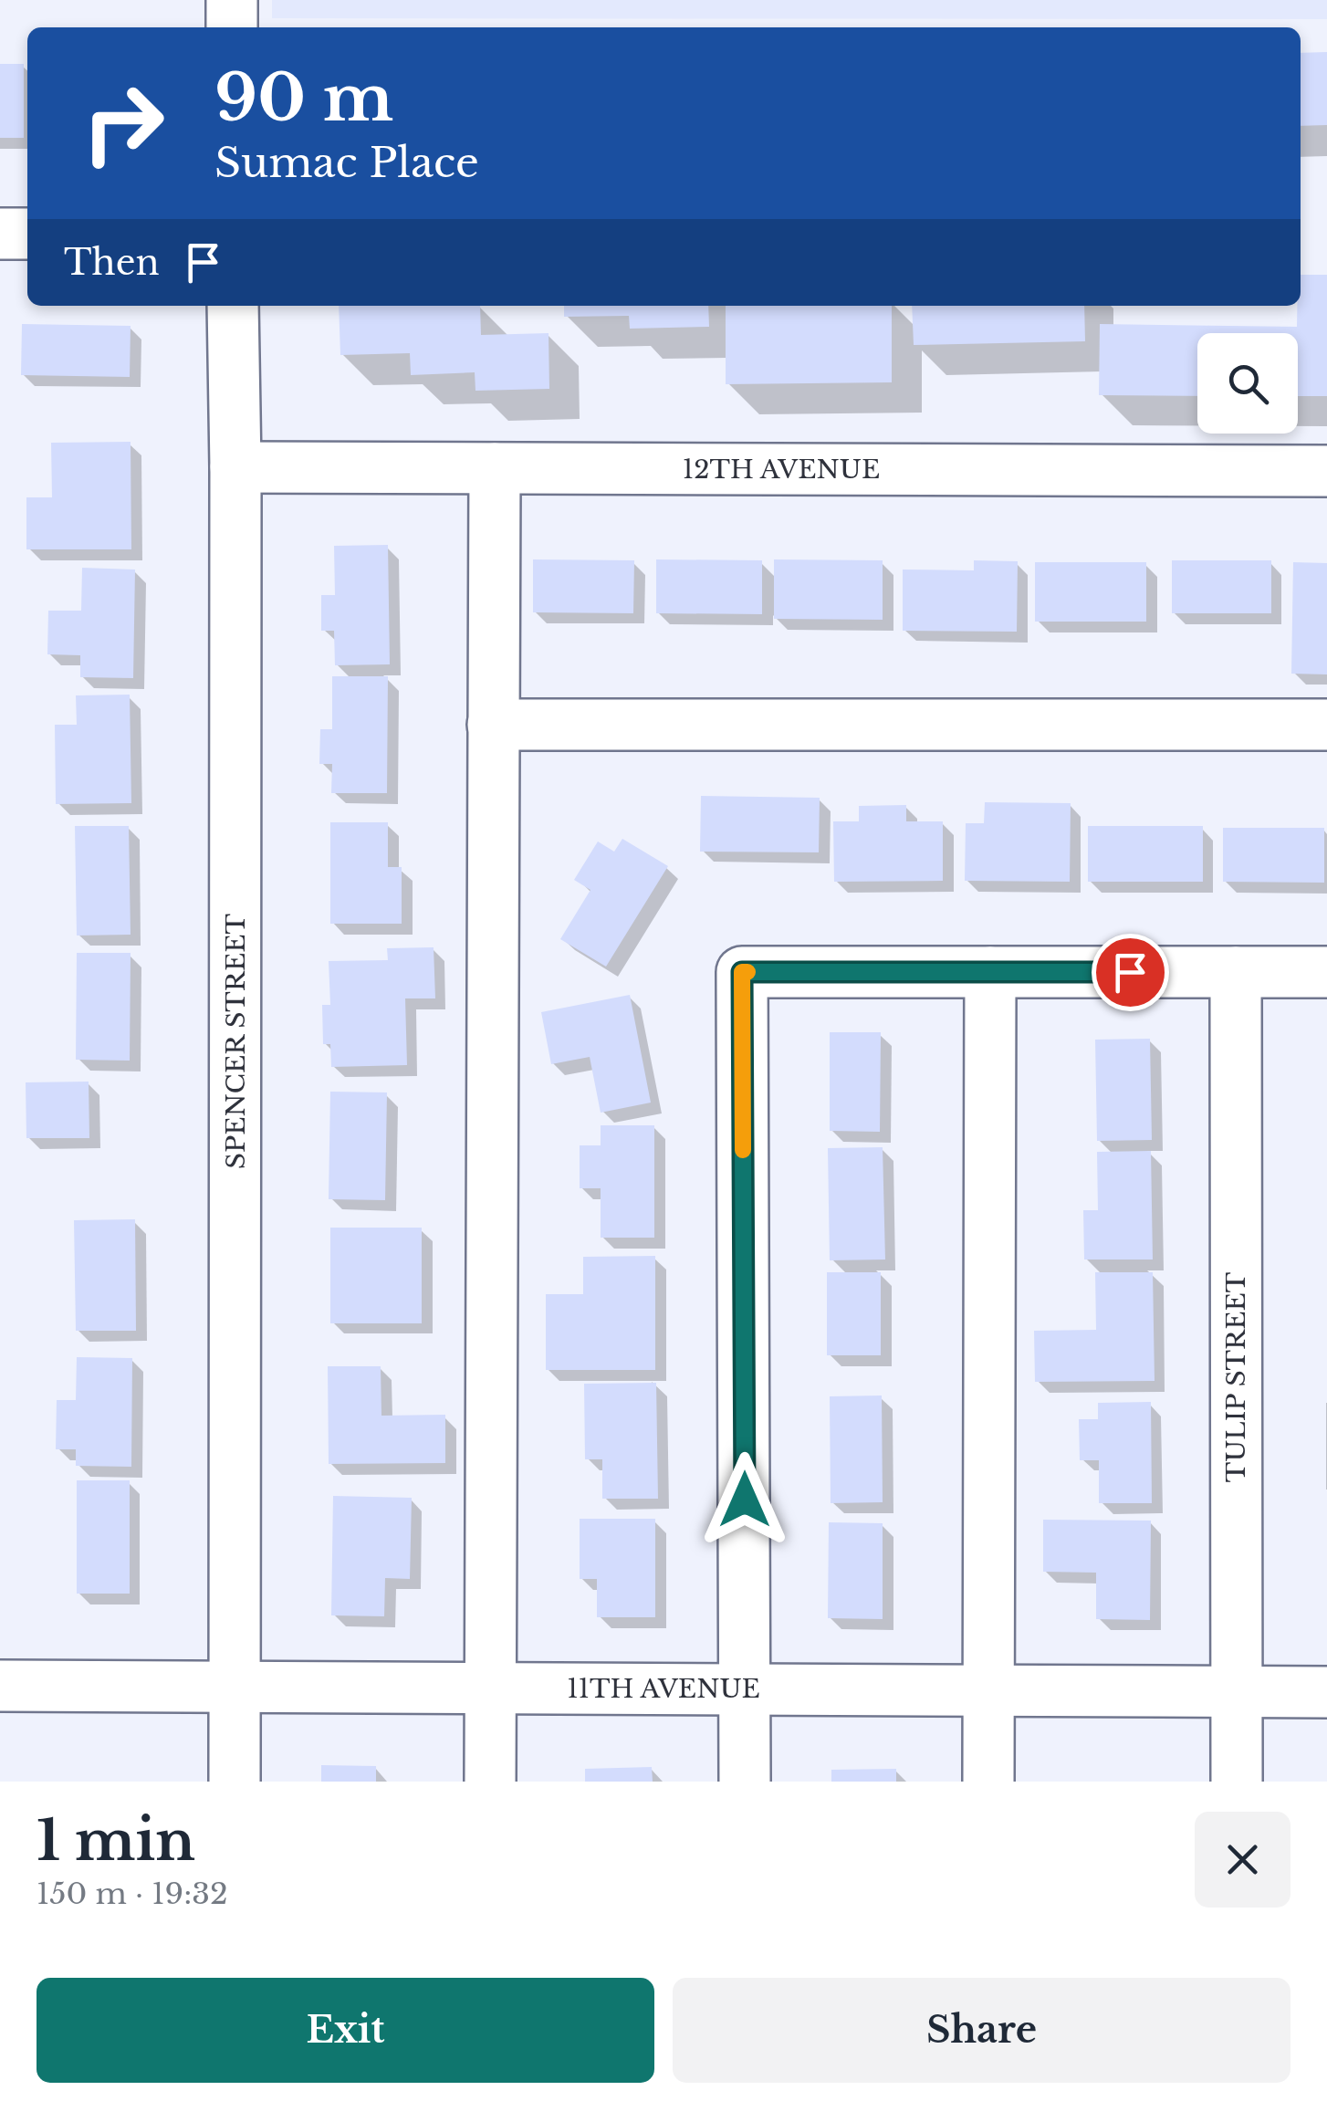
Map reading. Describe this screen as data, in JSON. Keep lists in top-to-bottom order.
{
  "streets": {
    "street": [
      "12TH AVENUE",
      "SPENCER STREET",
      "TULIP STREET",
      "11TH AVENUE"
    ]
  },
  "crossings": [
    ["12TH AVENUE", "SPENCER STREET"],
    ["SPENCER STREET", "11TH AVENUE"],
    ["TULIP STREET", "11TH AVENUE"]
  ],
  "page": {
    "turn": ["90 m", "Sumac Place"],
    "then": "Then",
    "heading": ["1 min", "150 m · 19:32"],
    "buttons": ["Exit", "Share"]
  }
}
